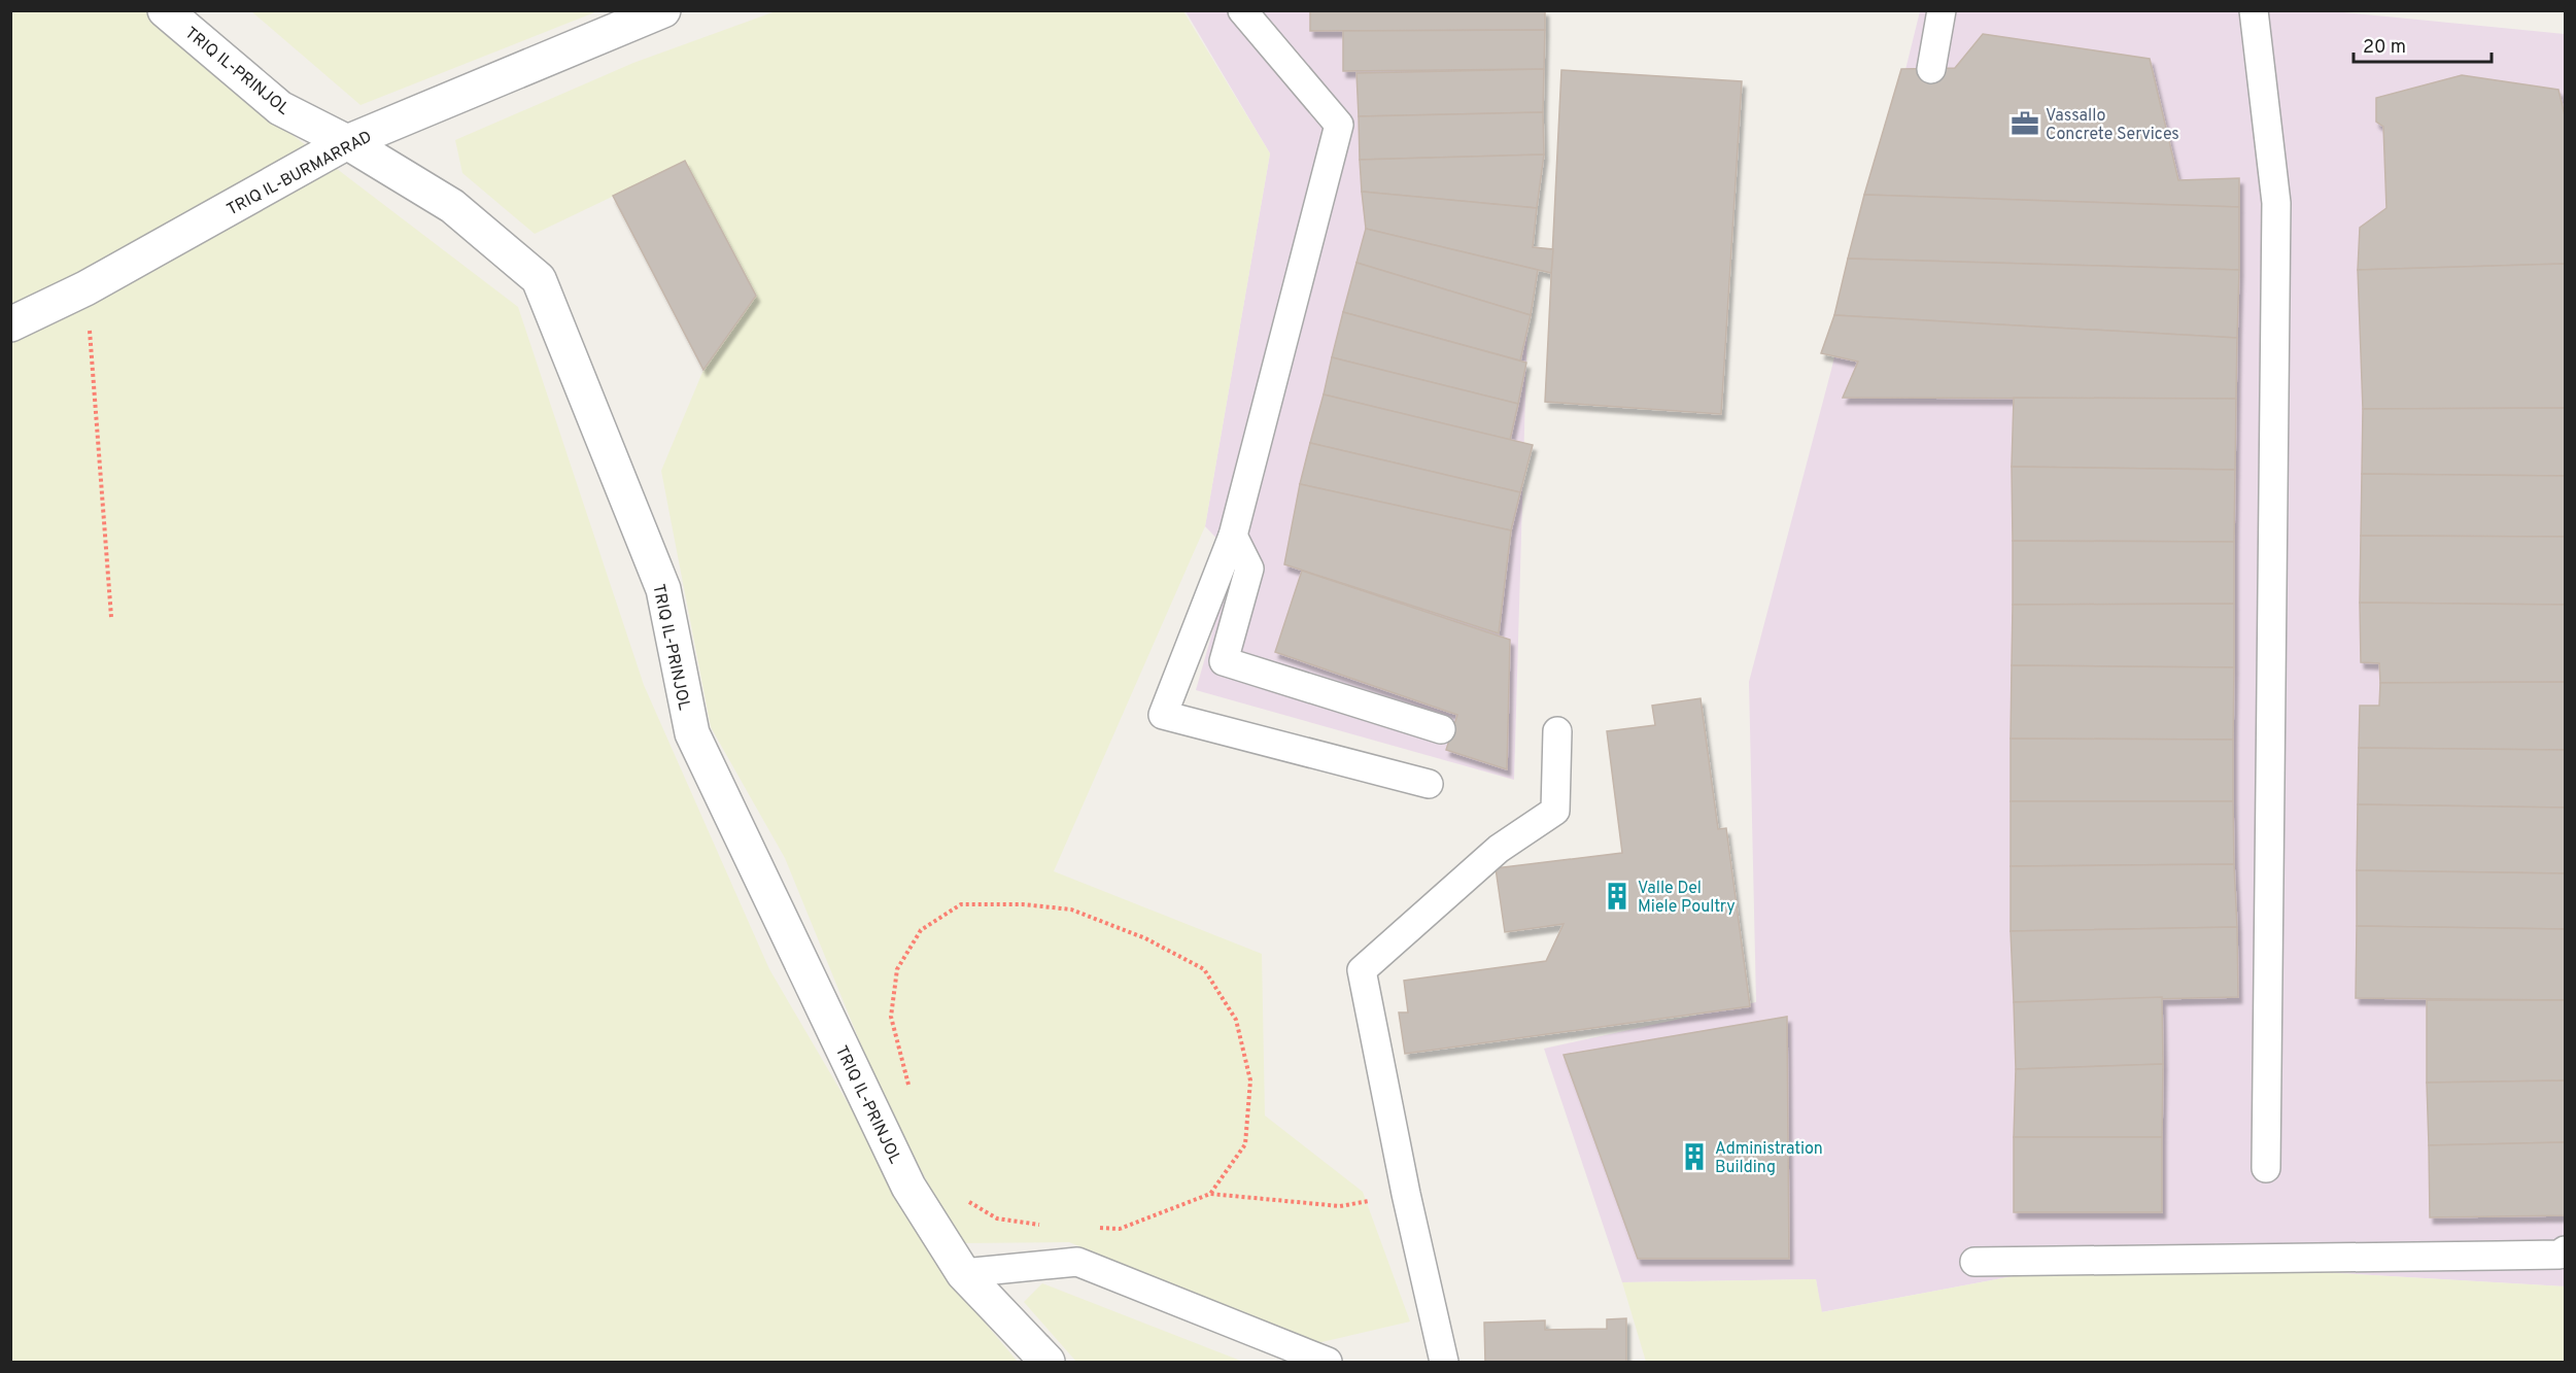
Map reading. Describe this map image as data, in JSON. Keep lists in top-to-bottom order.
{
  "streets": {
    "street": ["TRIQ IL-PRINJOL", "TRIQ IL-BURMARRAD"]
  },
  "crossings": [
    ["TRIQ IL-PRINJOL", "TRIQ IL-BURMARRAD"]
  ],
  "places": {
    "office": ["Vassallo Concrete Services"],
    "building": ["Valle Del Miele Poultry", "Administration Building"]
  },
  "scale_bar": "20 m"
}
